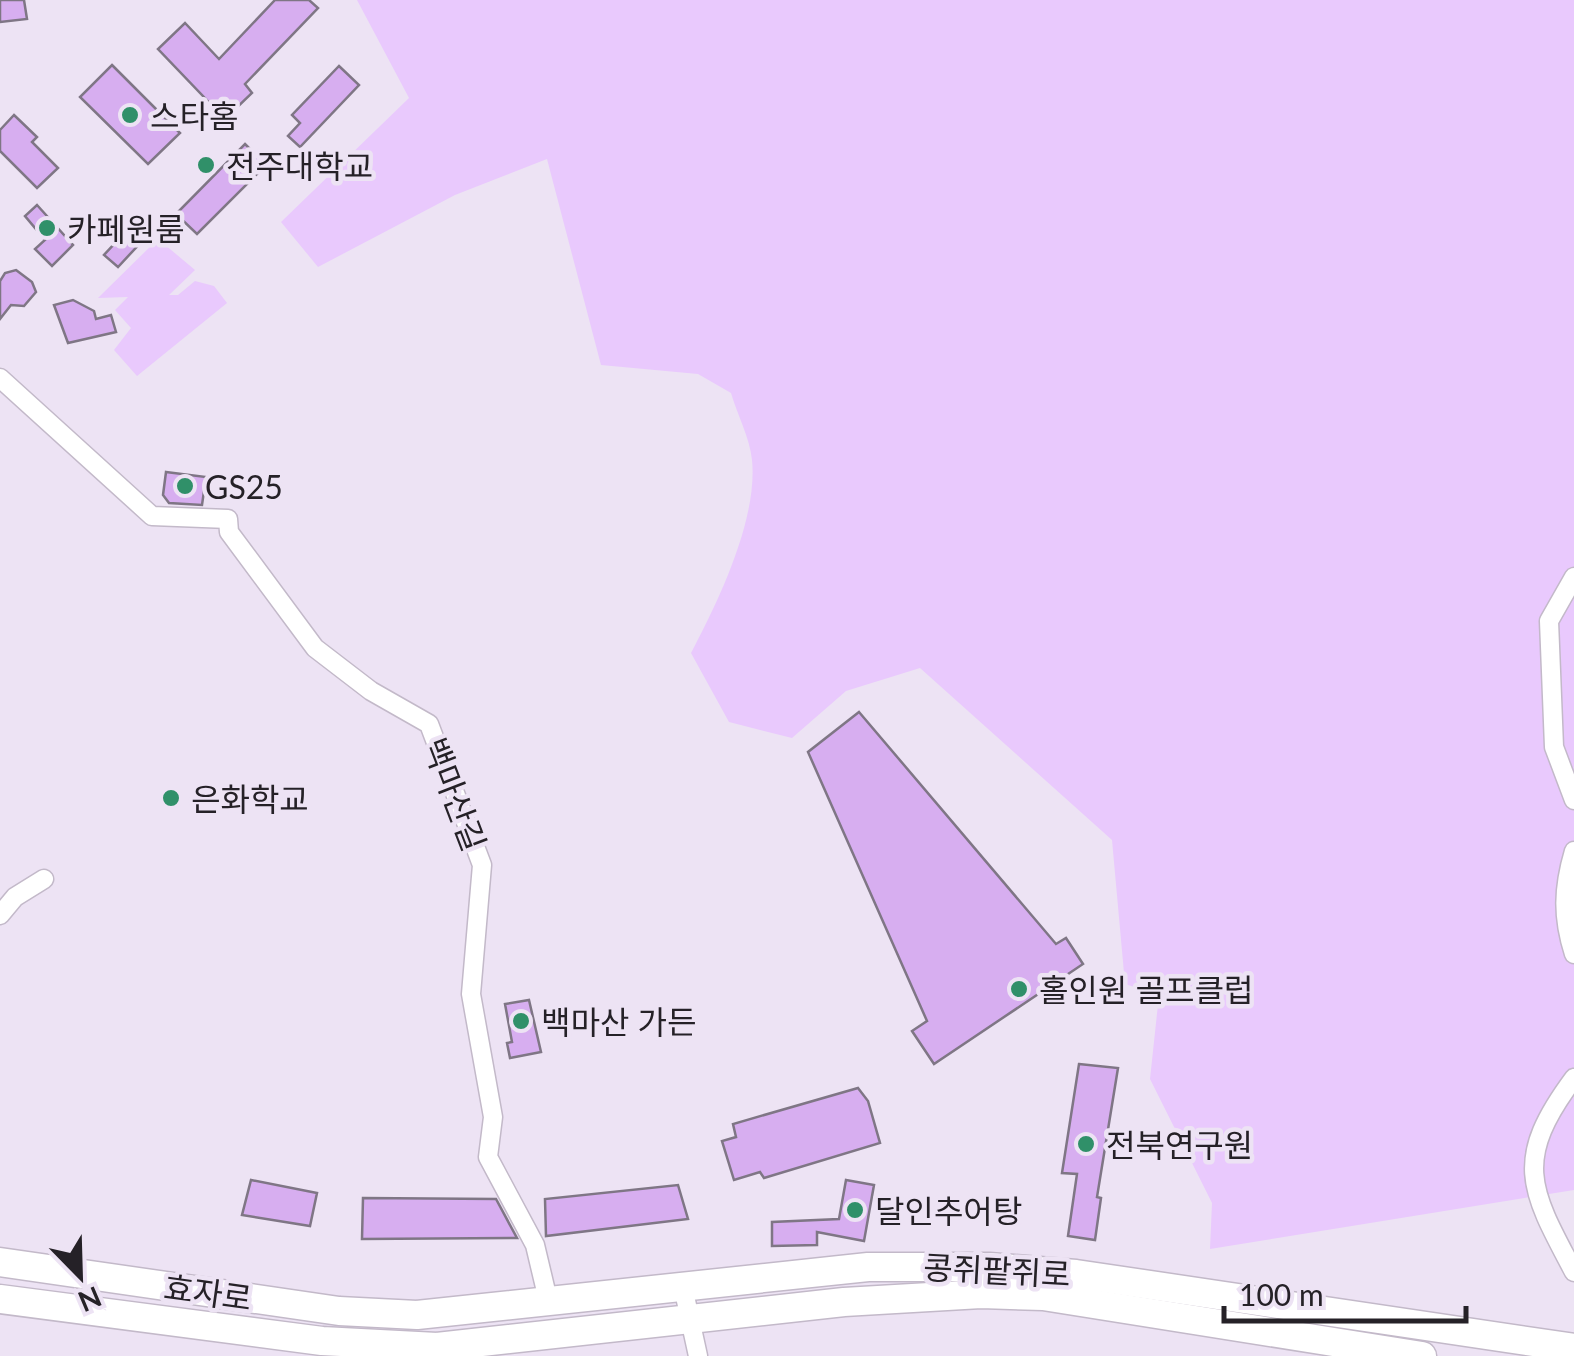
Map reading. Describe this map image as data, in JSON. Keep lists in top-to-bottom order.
{
  "streets": {
    "main road": ["콩쥐팥쥐로", "효자로"],
    "street": ["백마산길"]
  },
  "crossings": [
    ["백마산길", "콩쥐팥쥐로"],
    ["콩쥐팥쥐로", "효자로"]
  ],
  "places": [
    "스타홈",
    "전주대학교",
    "카페원룸",
    "GS25",
    "은화학교",
    "홀인원 골프클럽",
    "백마산 가든",
    "전북연구원",
    "달인추어탕"
  ],
  "scale_bar": "100 m",
  "north": "bottom right"
}
